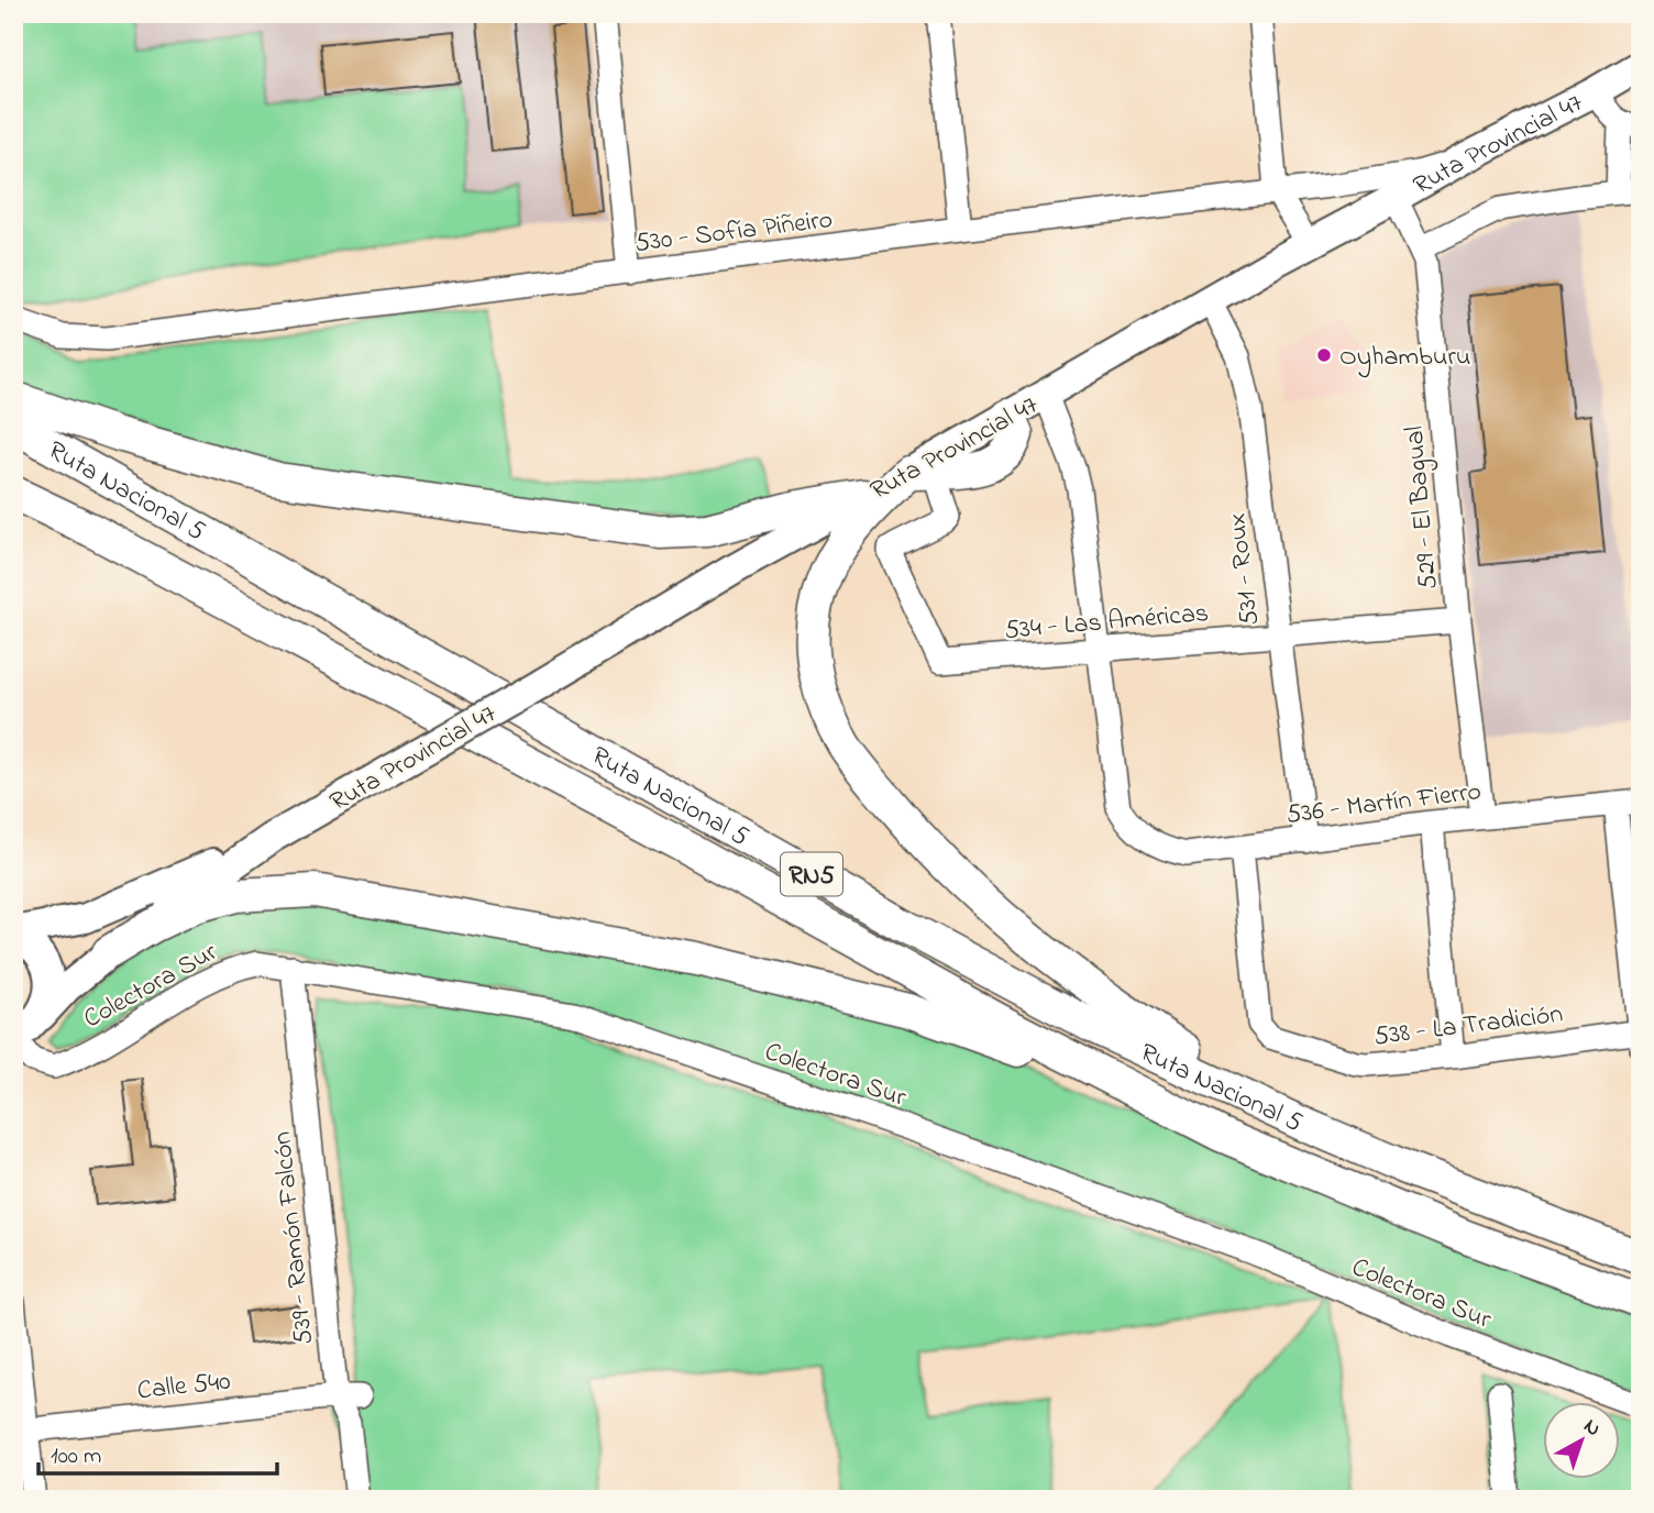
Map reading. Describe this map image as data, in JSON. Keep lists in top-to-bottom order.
{
  "streets": {
    "highway": ["Ruta Nacional 5", "RN5"],
    "main road": ["Ruta Provincial 47"],
    "street": [
      "530 - Sofía Piñeiro",
      "529 - El Bagual",
      "531 - Roux",
      "534 - Las Américas",
      "536 - Martín Fierro",
      "Colectora Sur",
      "538 - La Tradición",
      "539 - Ramón Falcón",
      "Calle 540"
    ]
  },
  "crossings": [
    ["Ruta Provincial 47", "530 - Sofía Piñeiro"],
    ["Ruta Provincial 47", "529 - El Bagual"],
    ["Ruta Provincial 47", "531 - Roux"],
    ["Ruta Provincial 47", "534 - Las Américas"],
    ["Ruta Provincial 47", "Colectora Sur"],
    ["529 - El Bagual", "534 - Las Américas"],
    ["529 - El Bagual", "536 - Martín Fierro"],
    ["531 - Roux", "534 - Las Américas"],
    ["531 - Roux", "536 - Martín Fierro"],
    ["534 - Las Américas", "536 - Martín Fierro"],
    ["536 - Martín Fierro", "538 - La Tradición"],
    ["Colectora Sur", "539 - Ramón Falcón"],
    ["539 - Ramón Falcón", "Calle 540"]
  ],
  "places": ["Oyhamburu"],
  "scale_bar": "100 m",
  "north": "top right"
}
